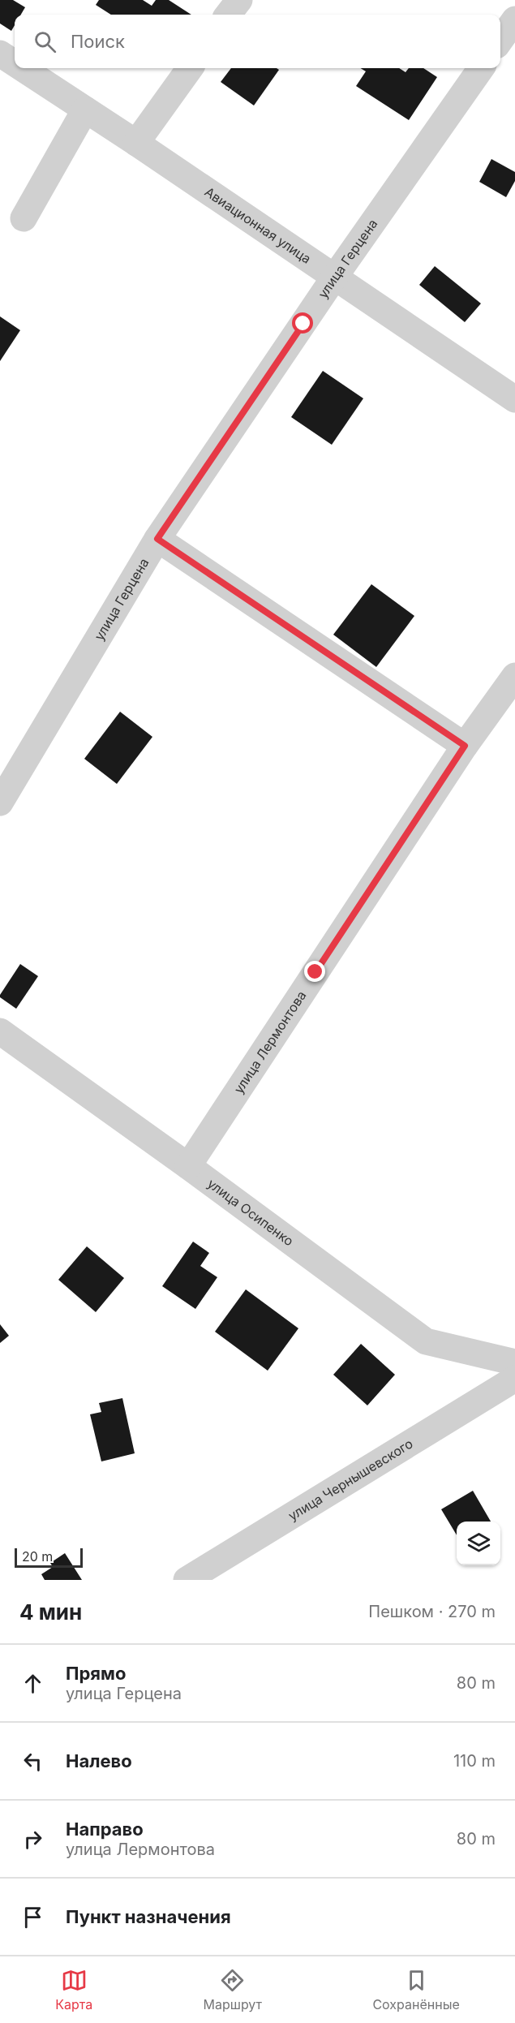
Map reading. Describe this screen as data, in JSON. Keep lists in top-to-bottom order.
{
  "streets": {
    "street": [
      "Авиационная улица",
      "улица Герцена",
      "улица Лермонтова",
      "улица Осипенко",
      "улица Чернышевского"
    ]
  },
  "crossings": [
    ["Авиационная улица", "улица Герцена"],
    ["улица Лермонтова", "улица Осипенко"]
  ],
  "scale_bar": "20 m",
  "page": {
    "search": "Поиск",
    "scale": "20 m",
    "heading": ["4 мин", "Пешком · 270 m"],
    "list": [
      ["Прямо", "улица Герцена", "80 m"],
      ["Налево", "110 m"],
      ["Направо", "улица Лермонтова", "80 m"],
      "Пункт назначения"
    ],
    "nav": ["Карта", "Маршрут", "Сохранённые"]
  }
}
